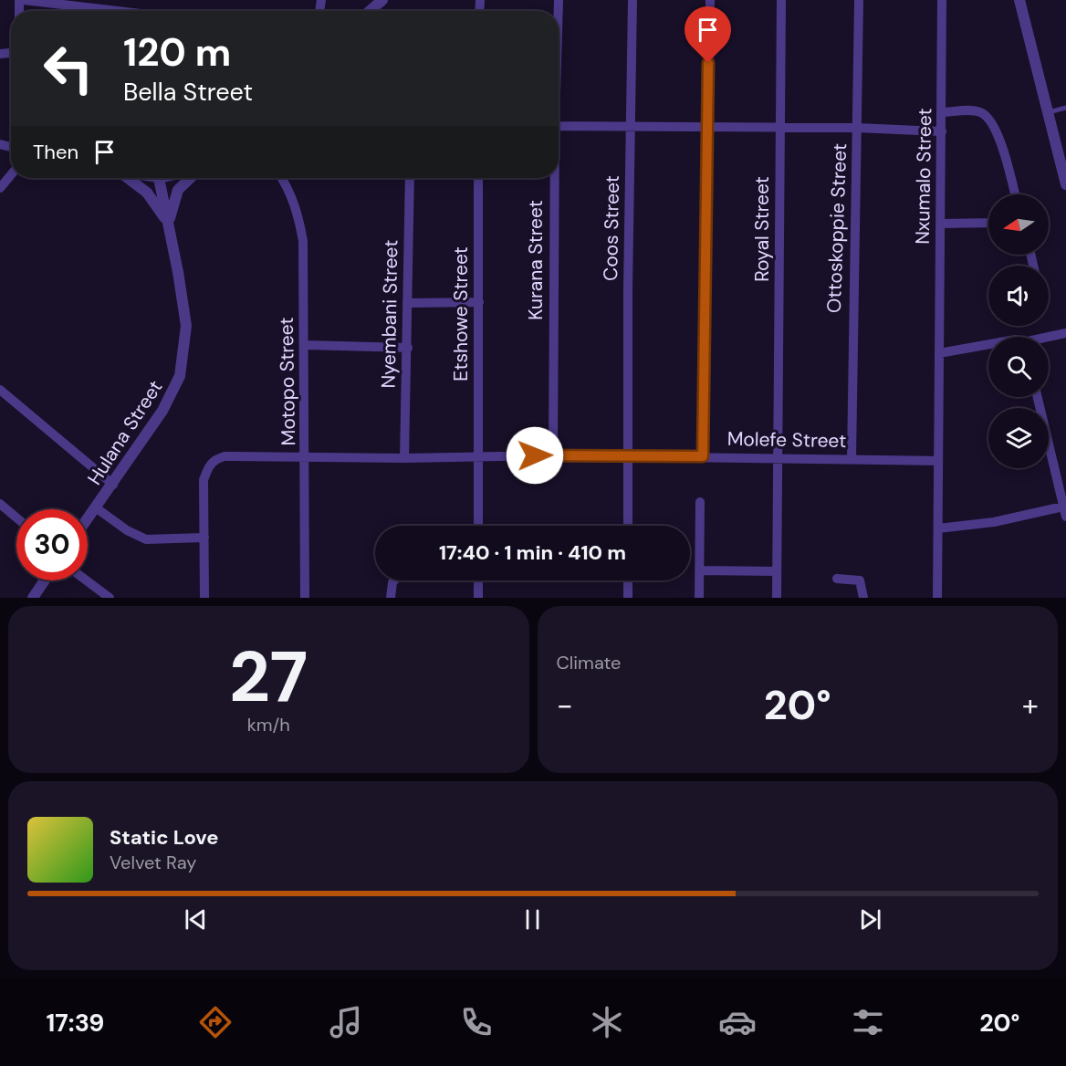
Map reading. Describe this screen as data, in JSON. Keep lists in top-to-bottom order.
{
  "streets": {
    "street": [
      "Nxumalo Street",
      "Coos Street",
      "Ottoskoppie Street",
      "Royal Street",
      "Kurana Street",
      "Nyembani Street",
      "Etshowe Street",
      "Motopo Street",
      "Hulana Street",
      "Molefe Street"
    ]
  },
  "crossings": [
    ["Nxumalo Street", "Molefe Street"],
    ["Coos Street", "Molefe Street"],
    ["Ottoskoppie Street", "Molefe Street"],
    ["Royal Street", "Molefe Street"],
    ["Kurana Street", "Molefe Street"],
    ["Nyembani Street", "Molefe Street"],
    ["Etshowe Street", "Molefe Street"],
    ["Motopo Street", "Molefe Street"]
  ],
  "north": "left",
  "page": {
    "turn": ["120 m", "Bella Street"],
    "then": "Then",
    "limit": "30",
    "trip": "17:40 · 1 min · 410 m",
    "tile": [
      ["27", "km/h"],
      "Climate"
    ],
    "heat": ["−", "20°", "+"],
    "song": ["Static Love", "Velvet Ray"],
    "tabs": ["17:39", "20°"]
  }
}
